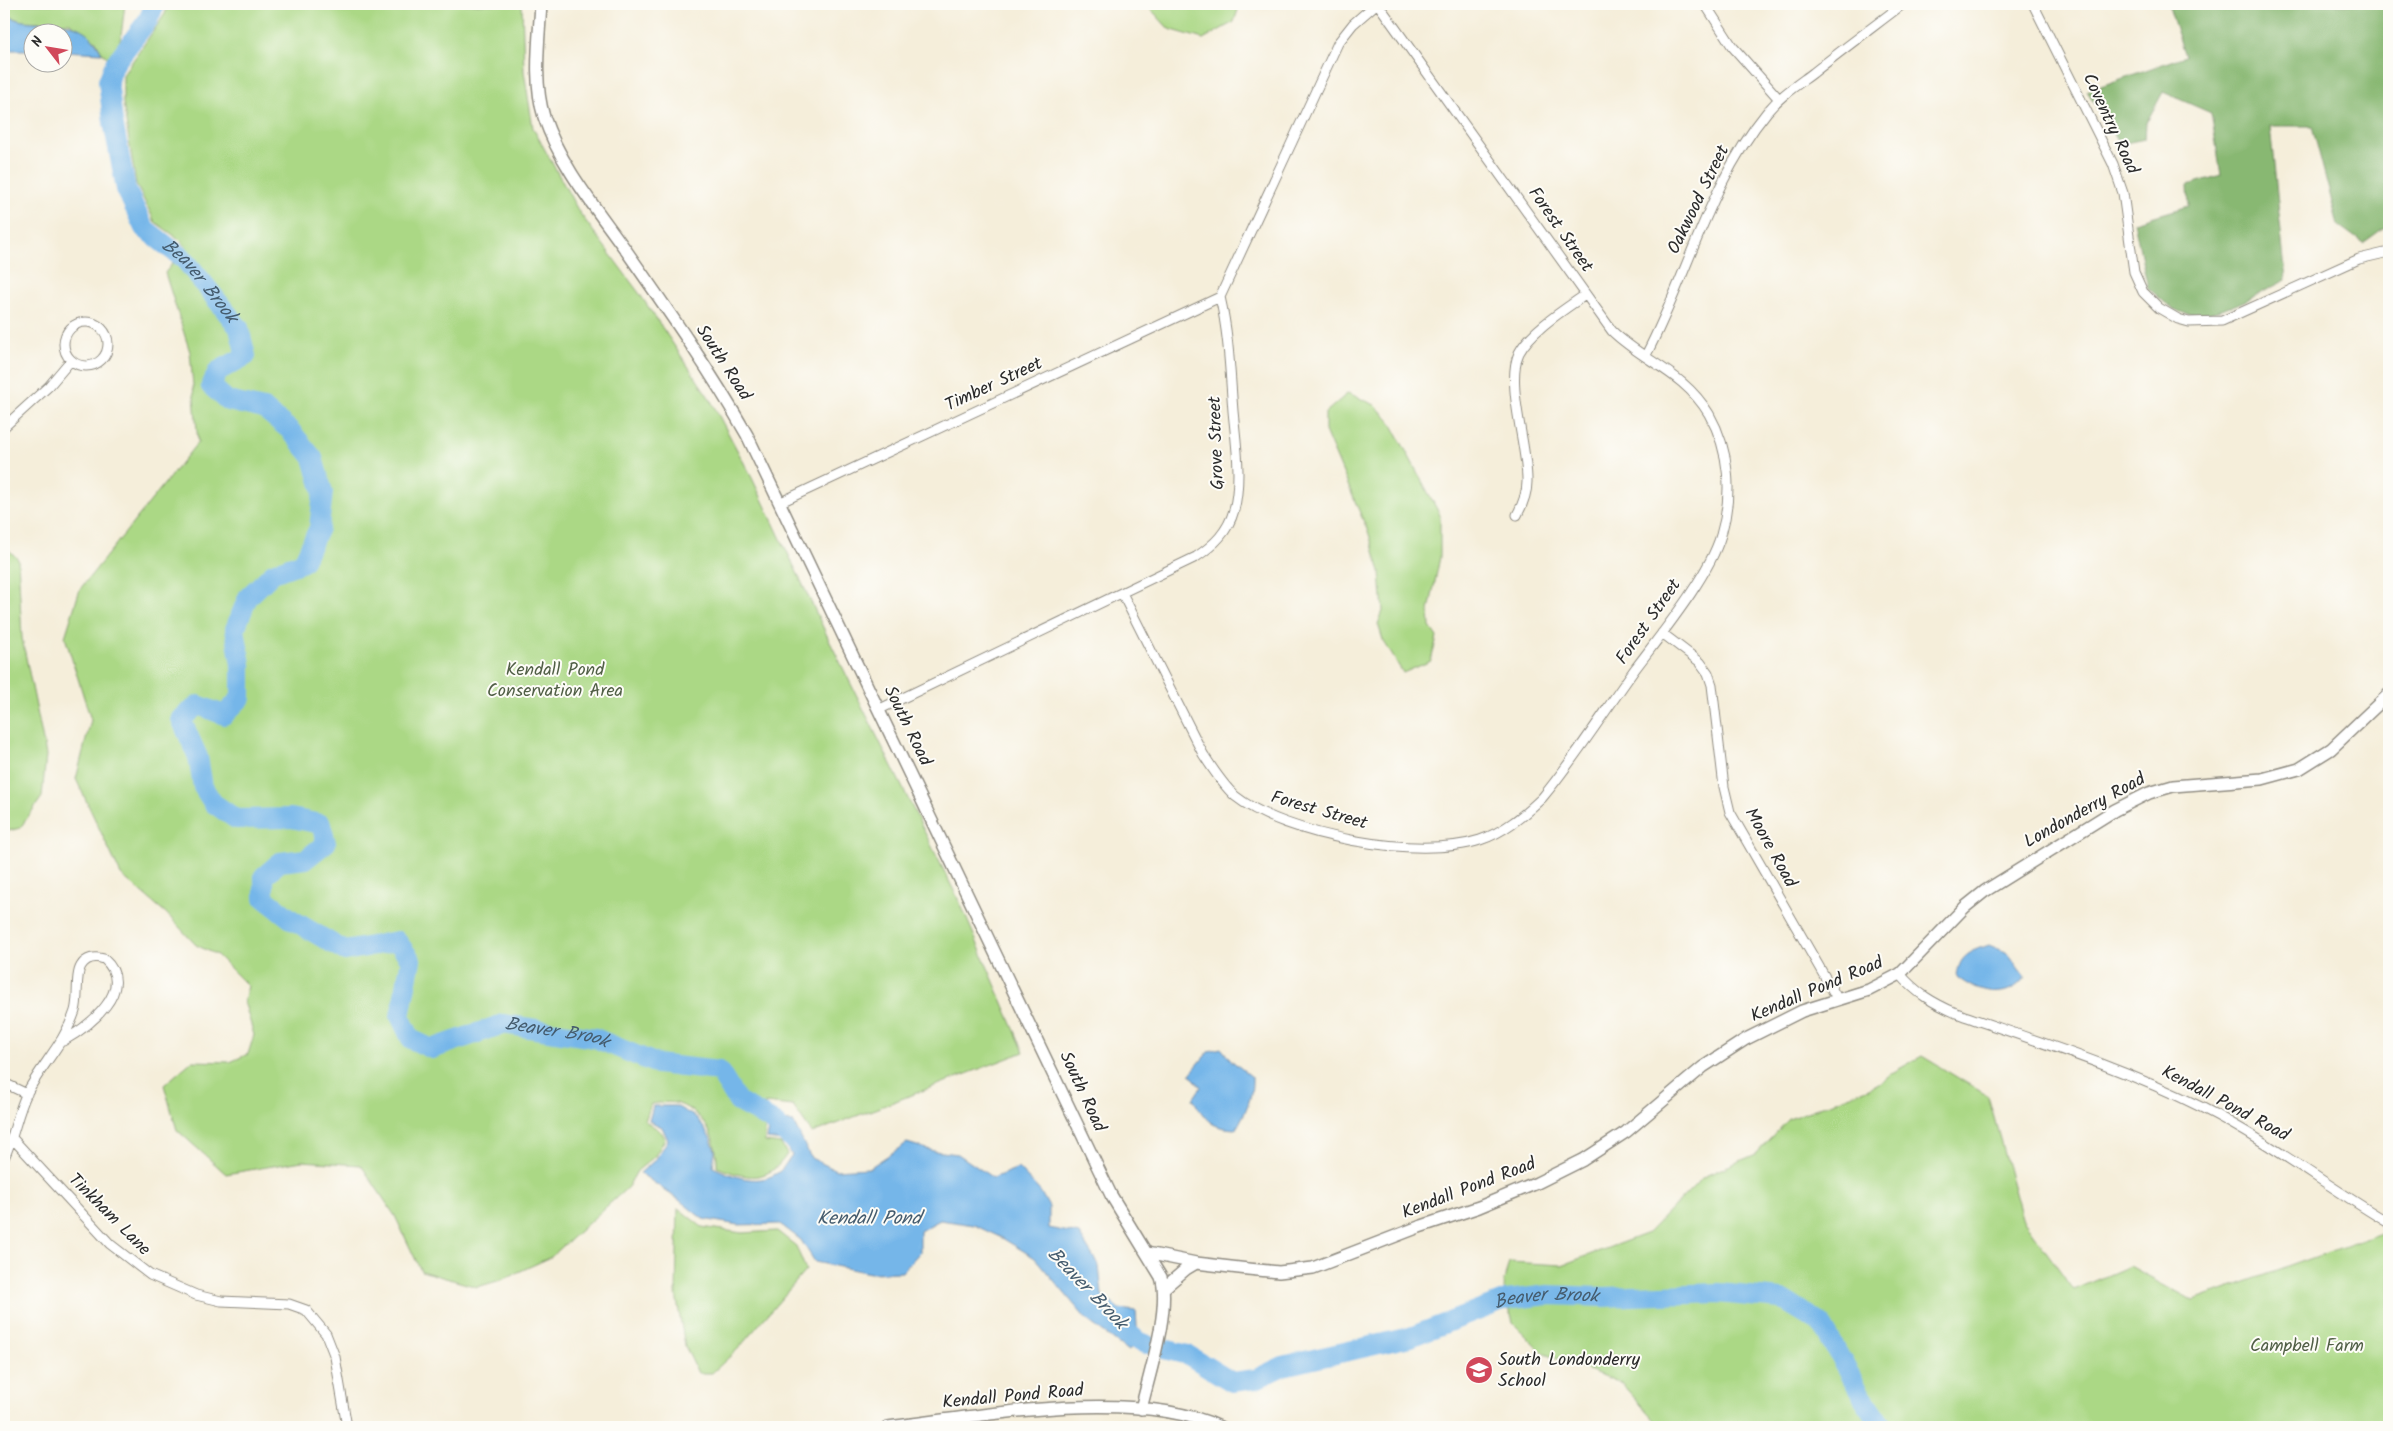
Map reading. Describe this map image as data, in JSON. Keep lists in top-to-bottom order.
{
  "streets": {
    "street": [
      "Coventry Road",
      "Oakwood Street",
      "Forest Street",
      "South Road",
      "Timber Street",
      "Grove Street",
      "Londonderry Road",
      "Moore Road",
      "Kendall Pond Road",
      "Tinkham Lane"
    ]
  },
  "crossings": [
    ["Oakwood Street", "Forest Street"],
    ["Forest Street", "Grove Street"],
    ["Forest Street", "Moore Road"],
    ["South Road", "Timber Street"],
    ["South Road", "Grove Street"],
    ["South Road", "Kendall Pond Road"],
    ["Timber Street", "Grove Street"],
    ["Londonderry Road", "Kendall Pond Road"],
    ["Moore Road", "Kendall Pond Road"]
  ],
  "water": ["Beaver Brook", "Kendall Pond"],
  "parks": ["Kendall Pond Conservation Area", "Campbell Farm"],
  "places": {
    "school or university": ["South Londonderry School"]
  },
  "north": "top left"
}
